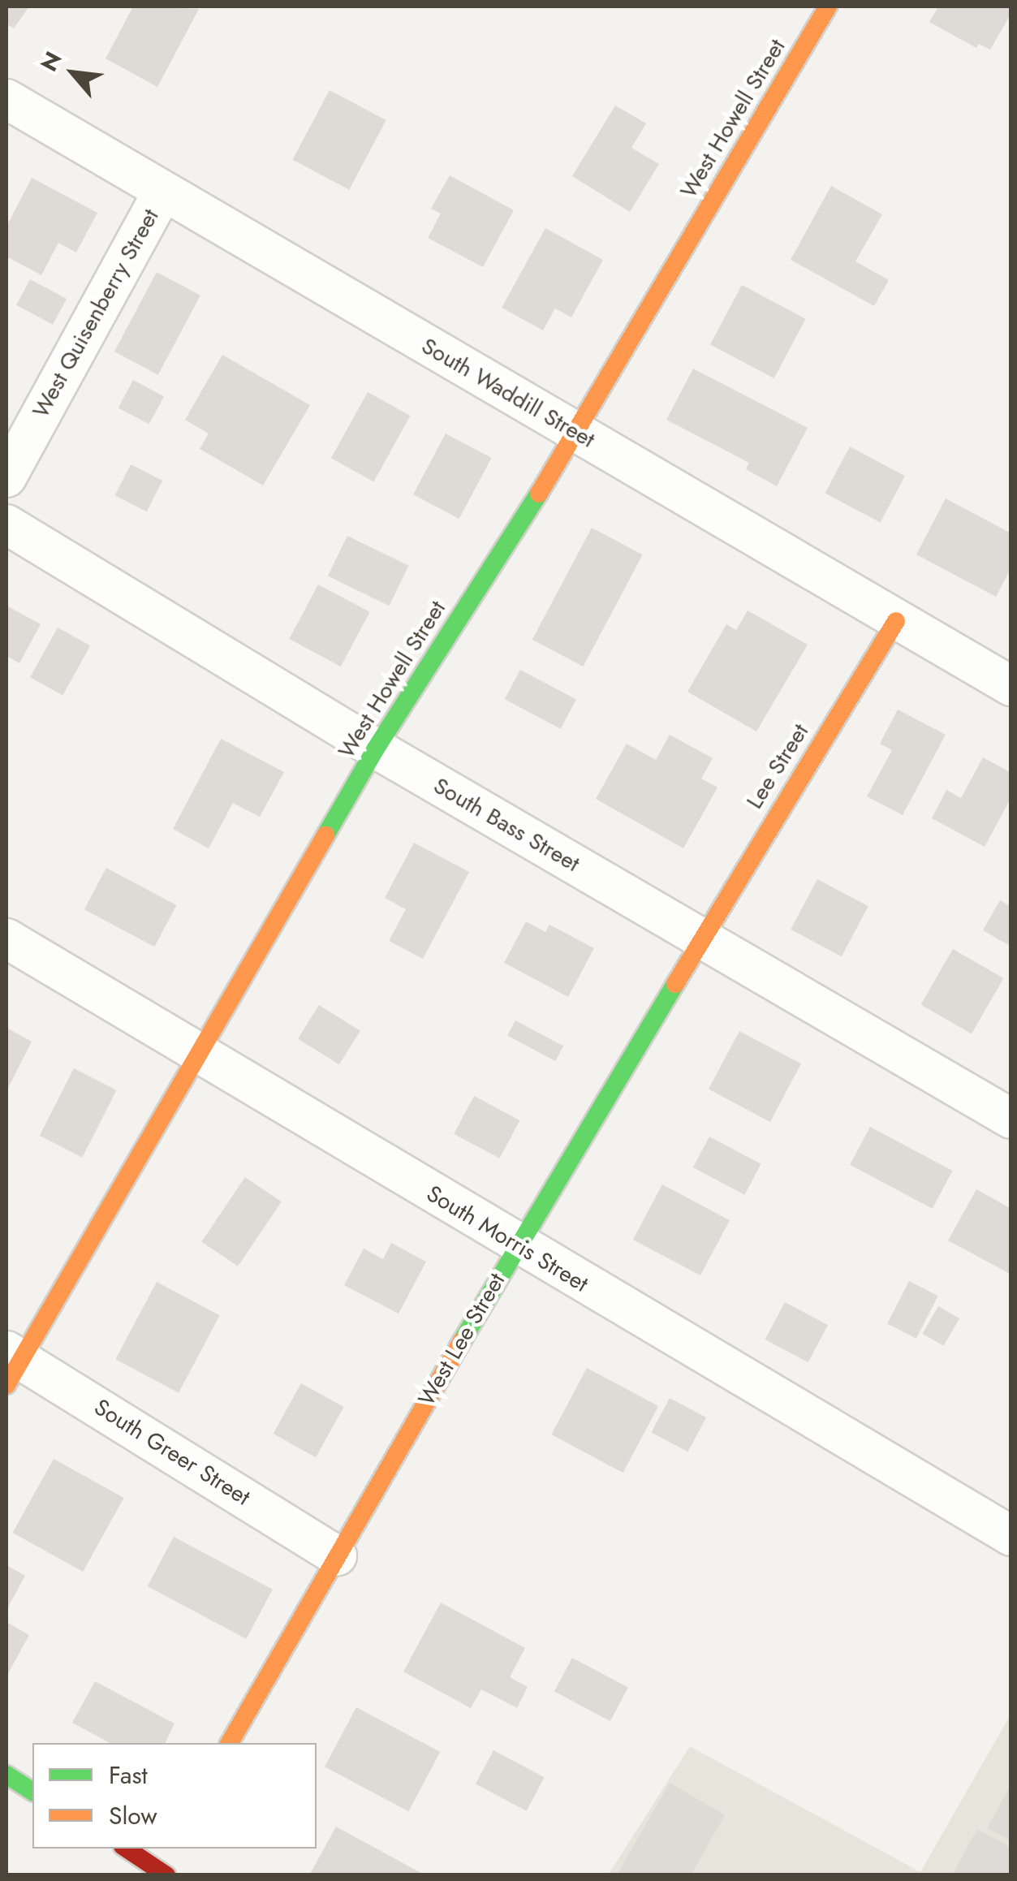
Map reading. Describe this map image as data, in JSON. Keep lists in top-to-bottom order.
{
  "streets": {
    "street": [
      "West Howell Street",
      "West Quisenberry Street",
      "South Waddill Street",
      "Lee Street",
      "South Bass Street",
      "South Morris Street",
      "West Lee Street",
      "South Greer Street"
    ]
  },
  "crossings": [
    ["West Howell Street", "South Waddill Street"],
    ["West Howell Street", "South Bass Street"],
    ["West Howell Street", "South Morris Street"],
    ["West Howell Street", "South Greer Street"],
    ["West Quisenberry Street", "South Waddill Street"],
    ["South Waddill Street", "Lee Street"],
    ["Lee Street", "South Bass Street"],
    ["Lee Street", "West Lee Street"],
    ["South Bass Street", "West Lee Street"],
    ["South Morris Street", "West Lee Street"],
    ["West Lee Street", "South Greer Street"]
  ],
  "legend": ["Fast", "Slow"],
  "north": "top left"
}
